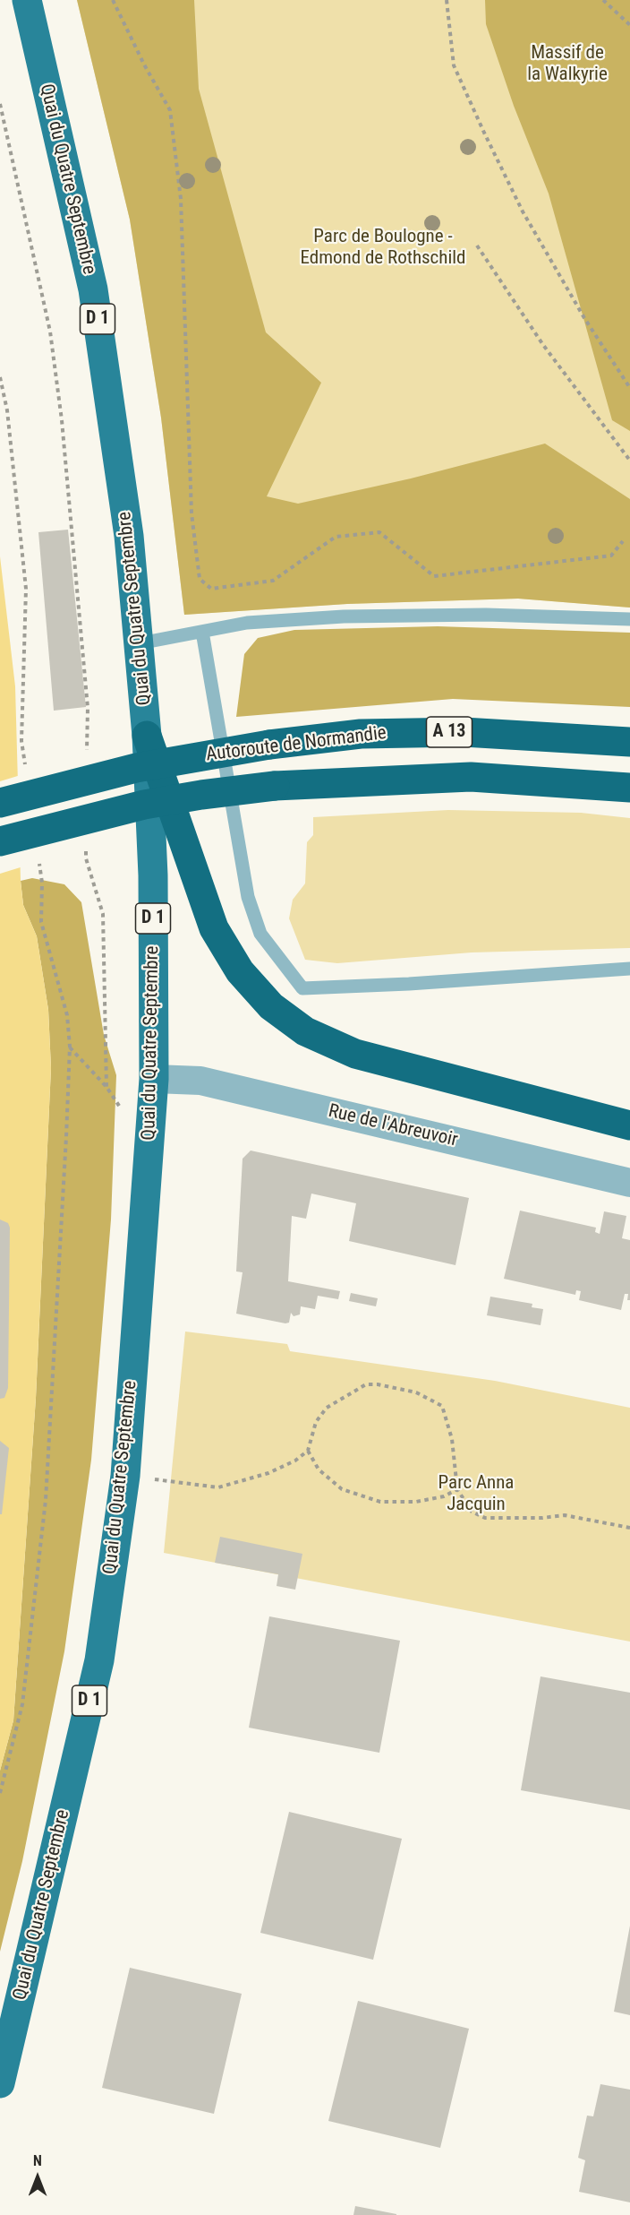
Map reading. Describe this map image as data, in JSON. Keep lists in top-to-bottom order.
{
  "streets": {
    "highway": ["A 13", "Autoroute de Normandie"],
    "main road": ["Quai du Quatre Septembre", "D 1"],
    "street": ["Rue de l'Abreuvoir"]
  },
  "crossings": [
    ["Quai du Quatre Septembre", "Rue de l'Abreuvoir"]
  ],
  "parks": ["Massif de la Walkyrie", "Parc de Boulogne - Edmond de Rothschild", "Parc Anna Jacquin"],
  "north": "top"
}
